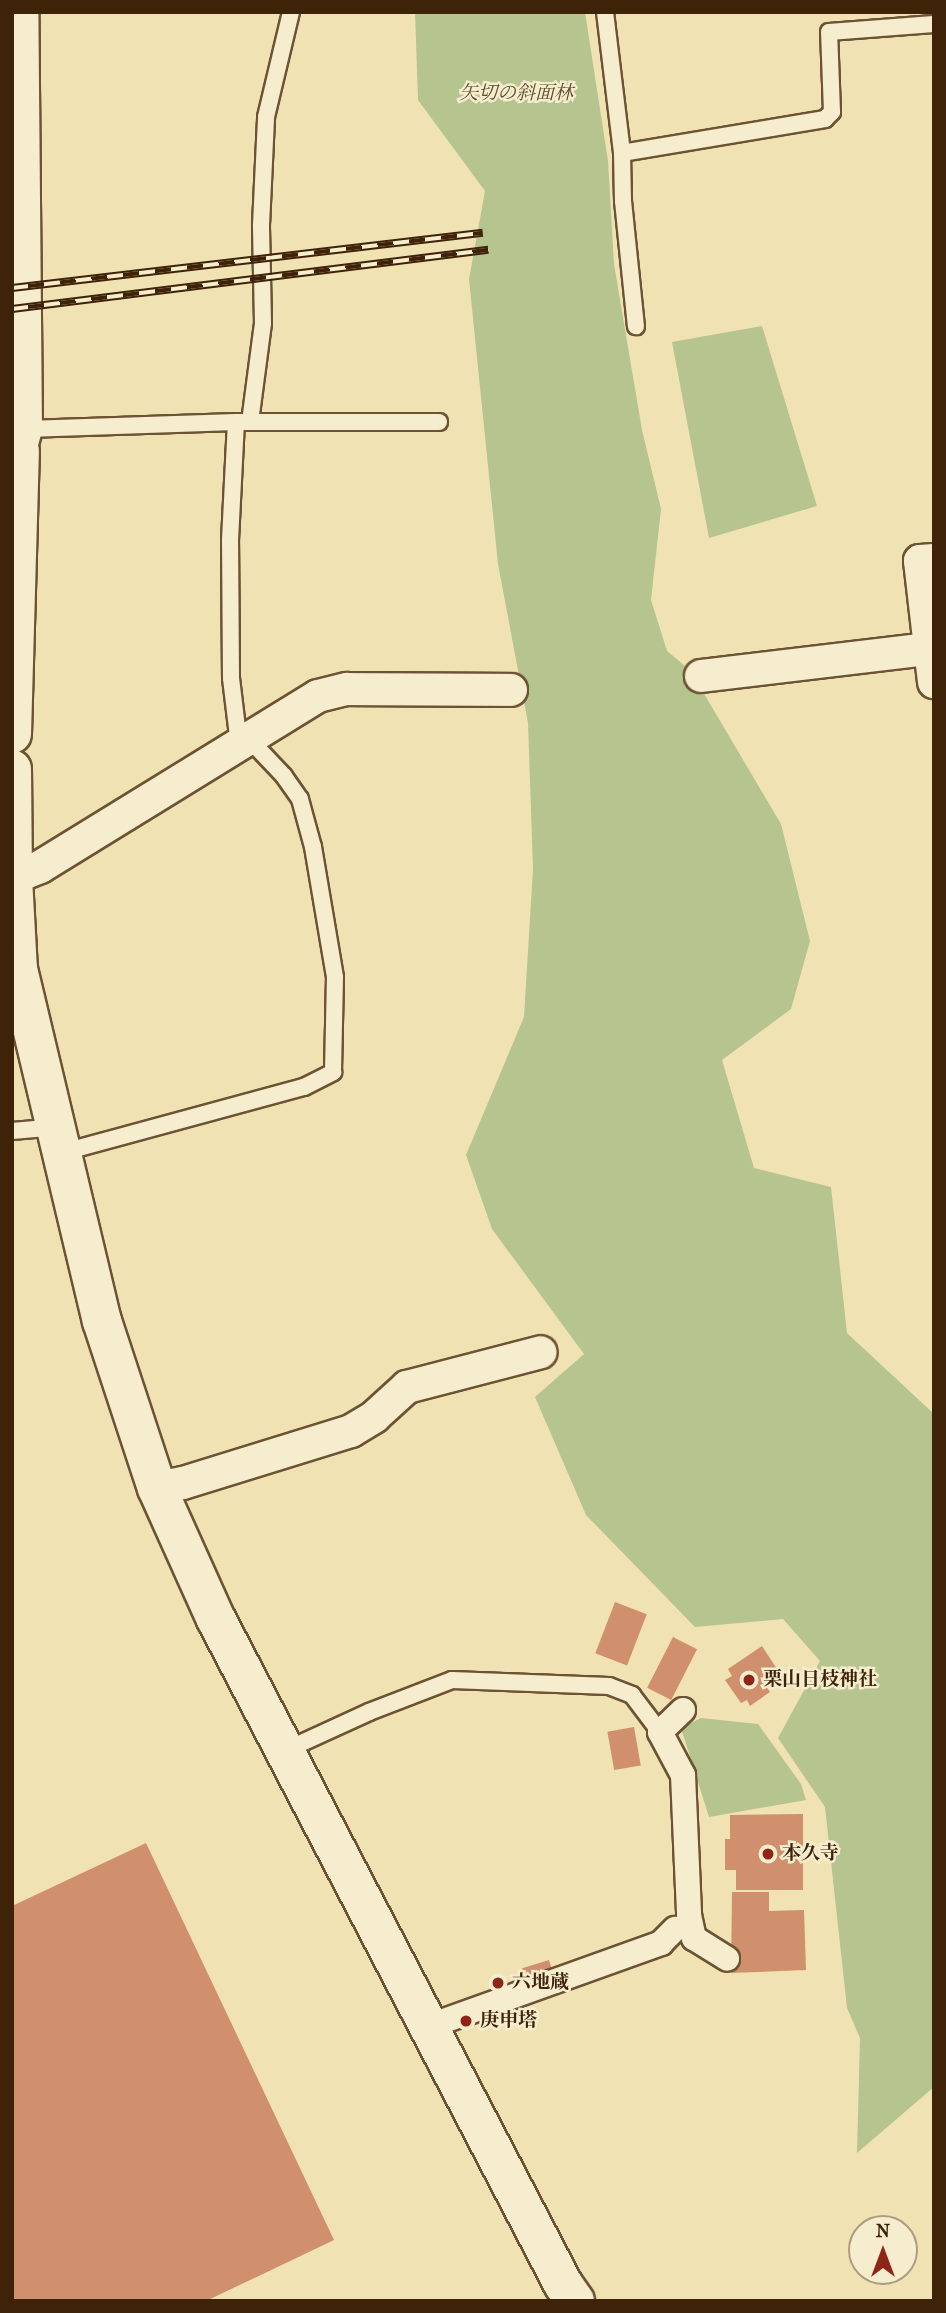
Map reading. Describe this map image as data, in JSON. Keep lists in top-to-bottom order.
{
  "parks": ["矢切の斜面林"],
  "places": [
    "栗山日枝神社",
    "本久寺",
    "六地蔵",
    "庚申塔"
  ],
  "north": "top"
}
